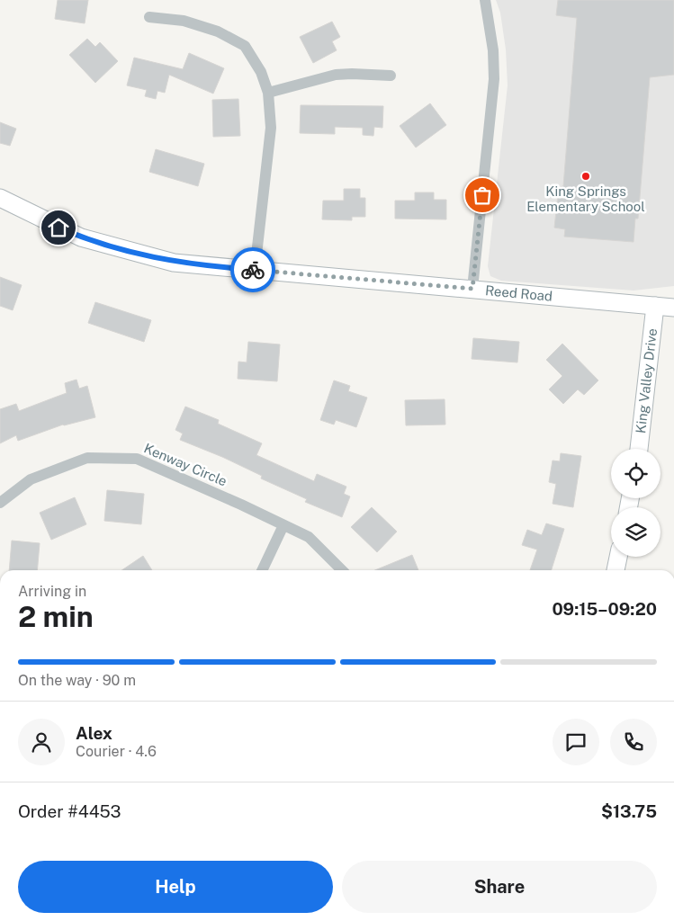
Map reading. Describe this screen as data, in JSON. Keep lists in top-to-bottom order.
{
  "streets": {
    "street": ["Reed Road", "King Valley Drive", "Kenway Circle"]
  },
  "crossings": [
    ["Reed Road", "King Valley Drive"]
  ],
  "places": ["King Springs Elementary School"],
  "page": {
    "heading": ["2 min", "Arriving in", "09:15–09:20"],
    "panel": [
      "Alex",
      "Courier · 4.6",
      "Order #4453",
      "$13.75"
    ],
    "bar": "On the way · 90 m",
    "buttons": ["Help", "Share"]
  }
}
